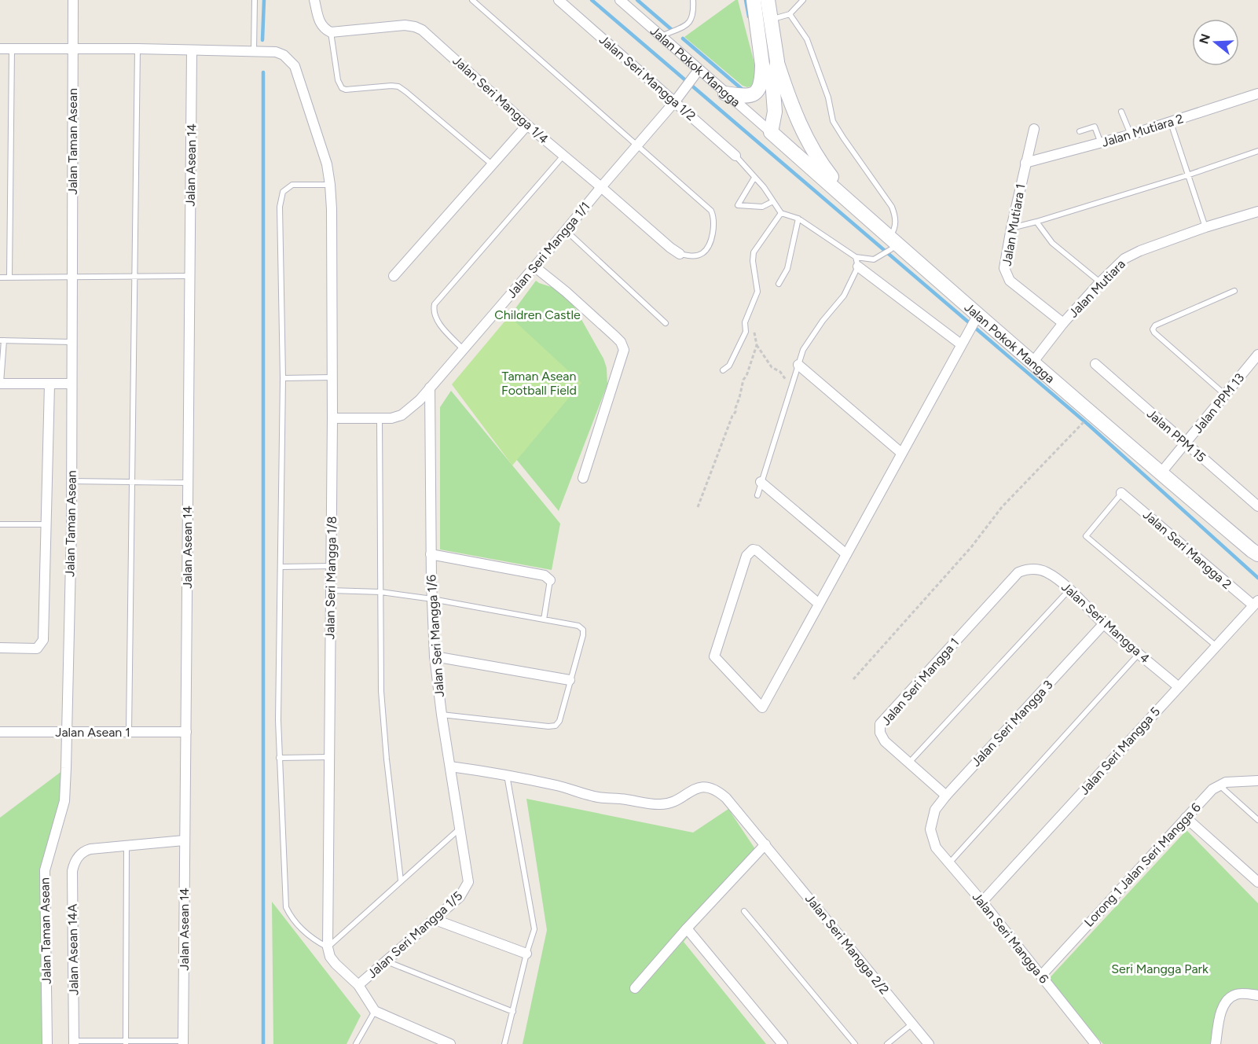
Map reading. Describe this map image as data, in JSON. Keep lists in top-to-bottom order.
{
  "streets": {
    "street": [
      "Jalan Pokok Mangga",
      "Jalan Seri Mangga 1/2",
      "Jalan Seri Mangga 1/4",
      "Jalan Mutiara 2",
      "Jalan Taman Asean",
      "Jalan Asean 14",
      "Jalan Mutiara 1",
      "Jalan Seri Mangga 1/1",
      "Jalan Mutiara",
      "Jalan PPM 13",
      "Jalan PPM 15",
      "Jalan Seri Mangga 2",
      "Jalan Seri Mangga 1/8",
      "Jalan Seri Mangga 4",
      "Jalan Seri Mangga 1/6",
      "Jalan Seri Mangga 1",
      "Jalan Seri Mangga 3",
      "Jalan Asean 1",
      "Jalan Seri Mangga 5",
      "Lorong 1 Jalan Seri Mangga 6",
      "Jalan Seri Mangga 1/5",
      "Jalan Seri Mangga 6",
      "Jalan Seri Mangga 2/2",
      "Jalan Asean 14A"
    ]
  },
  "crossings": [
    ["Jalan Pokok Mangga", "Jalan Seri Mangga 1/1"],
    ["Jalan Pokok Mangga", "Jalan Mutiara"],
    ["Jalan Pokok Mangga", "Jalan PPM 13"],
    ["Jalan Seri Mangga 1/2", "Jalan Seri Mangga 1/1"],
    ["Jalan Seri Mangga 1/4", "Jalan Seri Mangga 1/1"],
    ["Jalan Mutiara 2", "Jalan Mutiara 1"],
    ["Jalan Taman Asean", "Jalan Asean 1"],
    ["Jalan Asean 14", "Jalan Asean 1"],
    ["Jalan Mutiara 1", "Jalan Mutiara"],
    ["Jalan Seri Mangga 1/1", "Jalan Seri Mangga 1/8"],
    ["Jalan Seri Mangga 1/1", "Jalan Seri Mangga 1/6"],
    ["Jalan PPM 13", "Jalan PPM 15"],
    ["Jalan Seri Mangga 2", "Jalan Seri Mangga 5"],
    ["Jalan Seri Mangga 4", "Jalan Seri Mangga 1"],
    ["Jalan Seri Mangga 4", "Jalan Seri Mangga 3"],
    ["Jalan Seri Mangga 4", "Jalan Seri Mangga 5"],
    ["Jalan Seri Mangga 1/6", "Jalan Seri Mangga 1/5"],
    ["Jalan Seri Mangga 1/6", "Jalan Seri Mangga 2/2"],
    ["Jalan Seri Mangga 1", "Jalan Seri Mangga 3"],
    ["Jalan Seri Mangga 3", "Jalan Seri Mangga 6"],
    ["Jalan Seri Mangga 5", "Jalan Seri Mangga 6"],
    ["Lorong 1 Jalan Seri Mangga 6", "Jalan Seri Mangga 6"]
  ],
  "parks": ["Children Castle", "Taman Asean Football Field", "Seri Mangga Park"],
  "north": "left"
}
